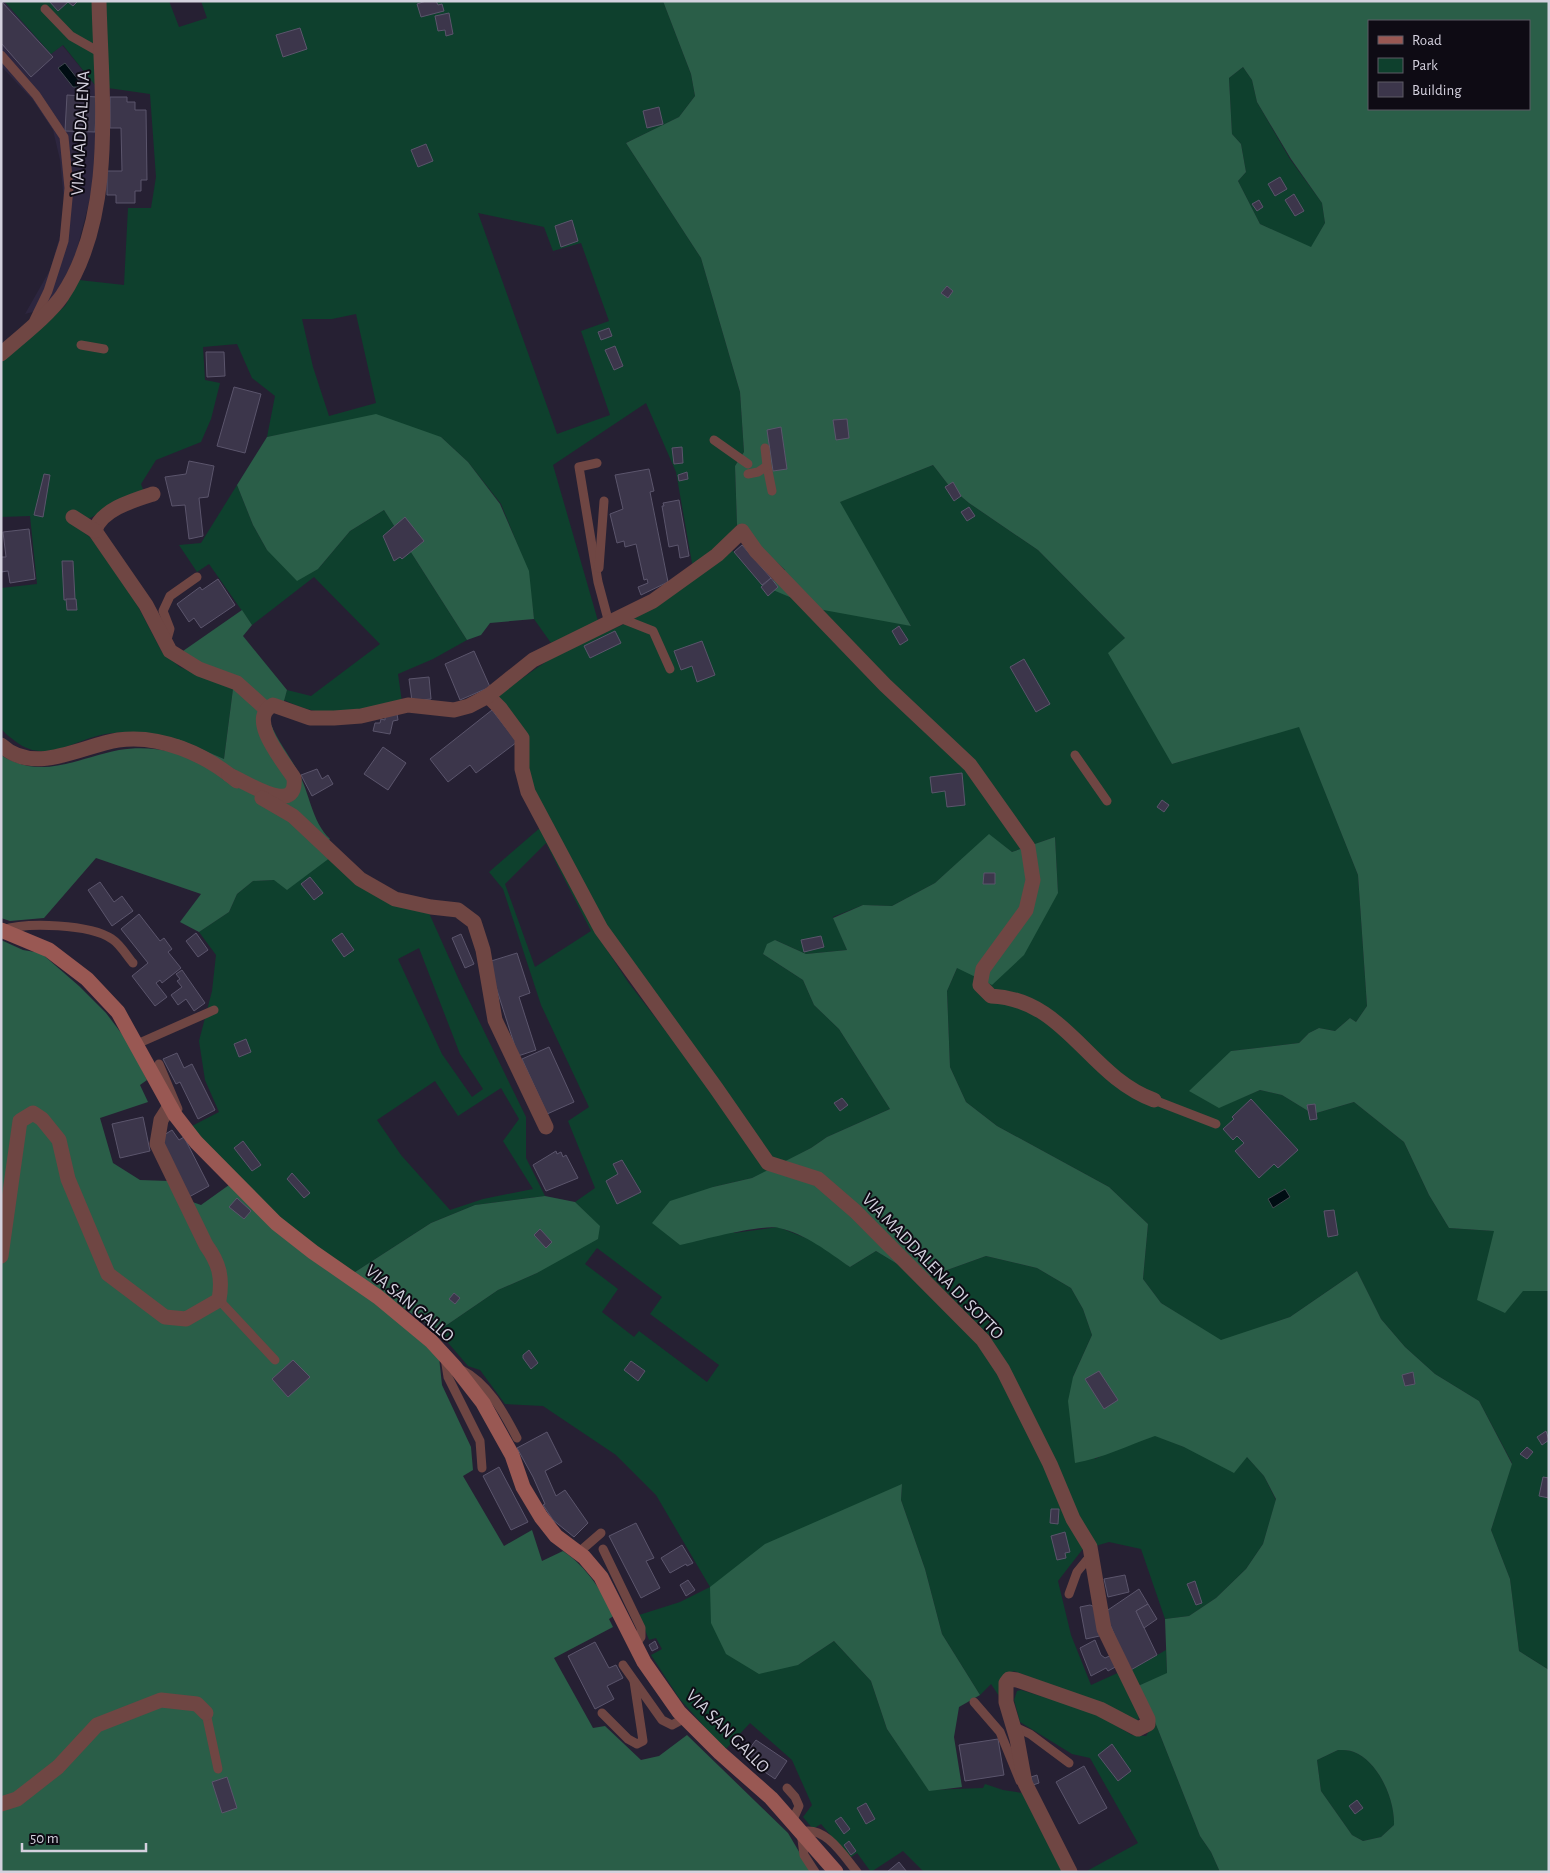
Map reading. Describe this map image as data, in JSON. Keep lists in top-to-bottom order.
{
  "streets": {
    "street": ["VIA MADDALENA", "VIA MADDALENA DI SOTTO", "VIA SAN GALLO"]
  },
  "legend": ["Road", "Park", "Building"],
  "scale_bar": "50 m"
}
